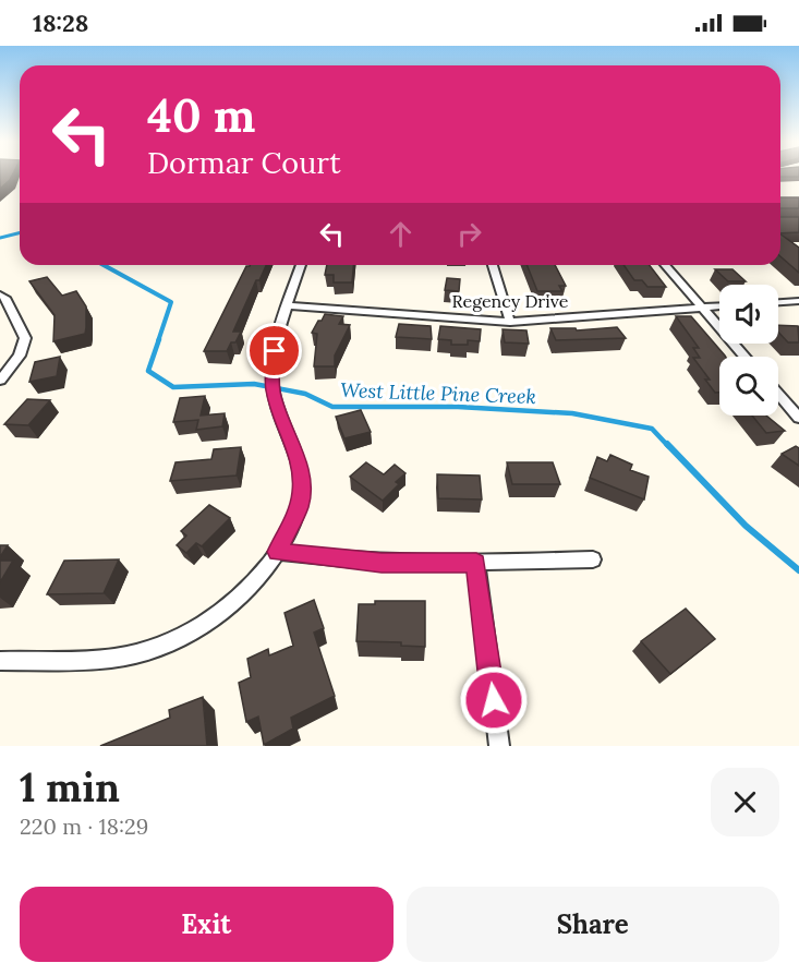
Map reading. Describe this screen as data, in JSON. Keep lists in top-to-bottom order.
{
  "streets": {
    "street": ["Regency Drive"]
  },
  "water": ["West Little Pine Creek"],
  "page": {
    "status": "18:28",
    "turn": ["40 m", "Dormar Court"],
    "heading": ["1 min", "220 m · 18:29"],
    "buttons": ["Exit", "Share"]
  }
}
